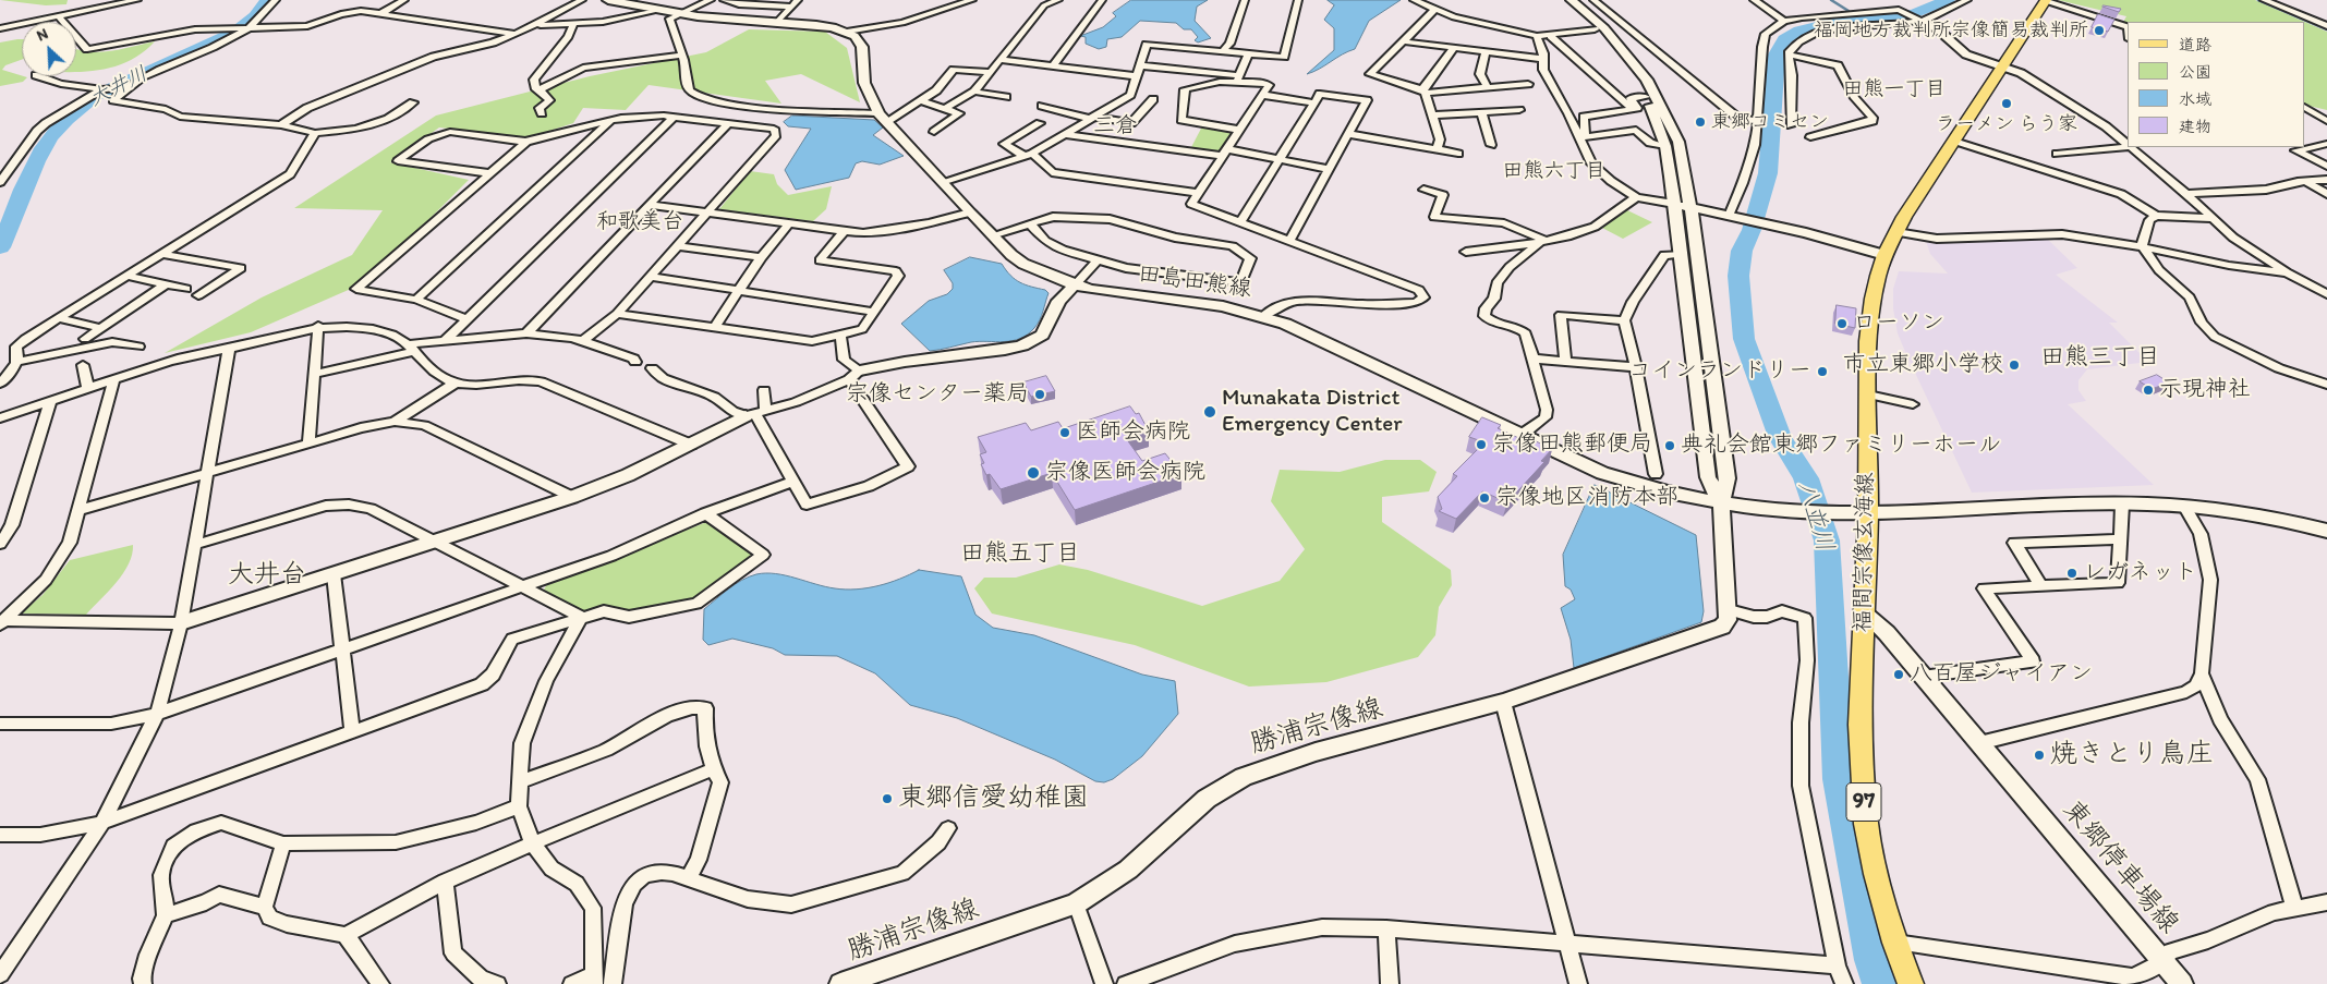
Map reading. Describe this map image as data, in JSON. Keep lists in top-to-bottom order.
{
  "streets": {
    "main road": ["福間宗像玄海線", "97"],
    "street": ["田島田熊線", "勝浦宗像線", "東郷停車場線"]
  },
  "crossings": [
    ["田島田熊線", "福間宗像玄海線"],
    ["福間宗像玄海線", "東郷停車場線"]
  ],
  "districts": [
    "田熊一丁目",
    "三倉",
    "田熊六丁目",
    "和歌美台",
    "田熊三丁目",
    "田熊五丁目",
    "大井台"
  ],
  "water": ["大井川", "八並川"],
  "places": [
    "福岡地方裁判所宗像簡易裁判所",
    "ラーメン らう家",
    "東郷コミセン",
    "ローソン",
    "市立東郷小学校",
    "コインランドリー",
    "示現神社",
    "宗像センター薬局",
    "Munakata District Emergency Center",
    "医師会病院",
    "宗像田熊郵便局",
    "典礼会館東郷ファミリーホール",
    "宗像医師会病院",
    "宗像地区消防本部",
    "レガネット",
    "八百屋ジャイアン",
    "焼きとり鳥庄",
    "東郷信愛幼稚園"
  ],
  "legend": [
    "道路",
    "公園",
    "水域",
    "建物"
  ],
  "north": "top left"
}
